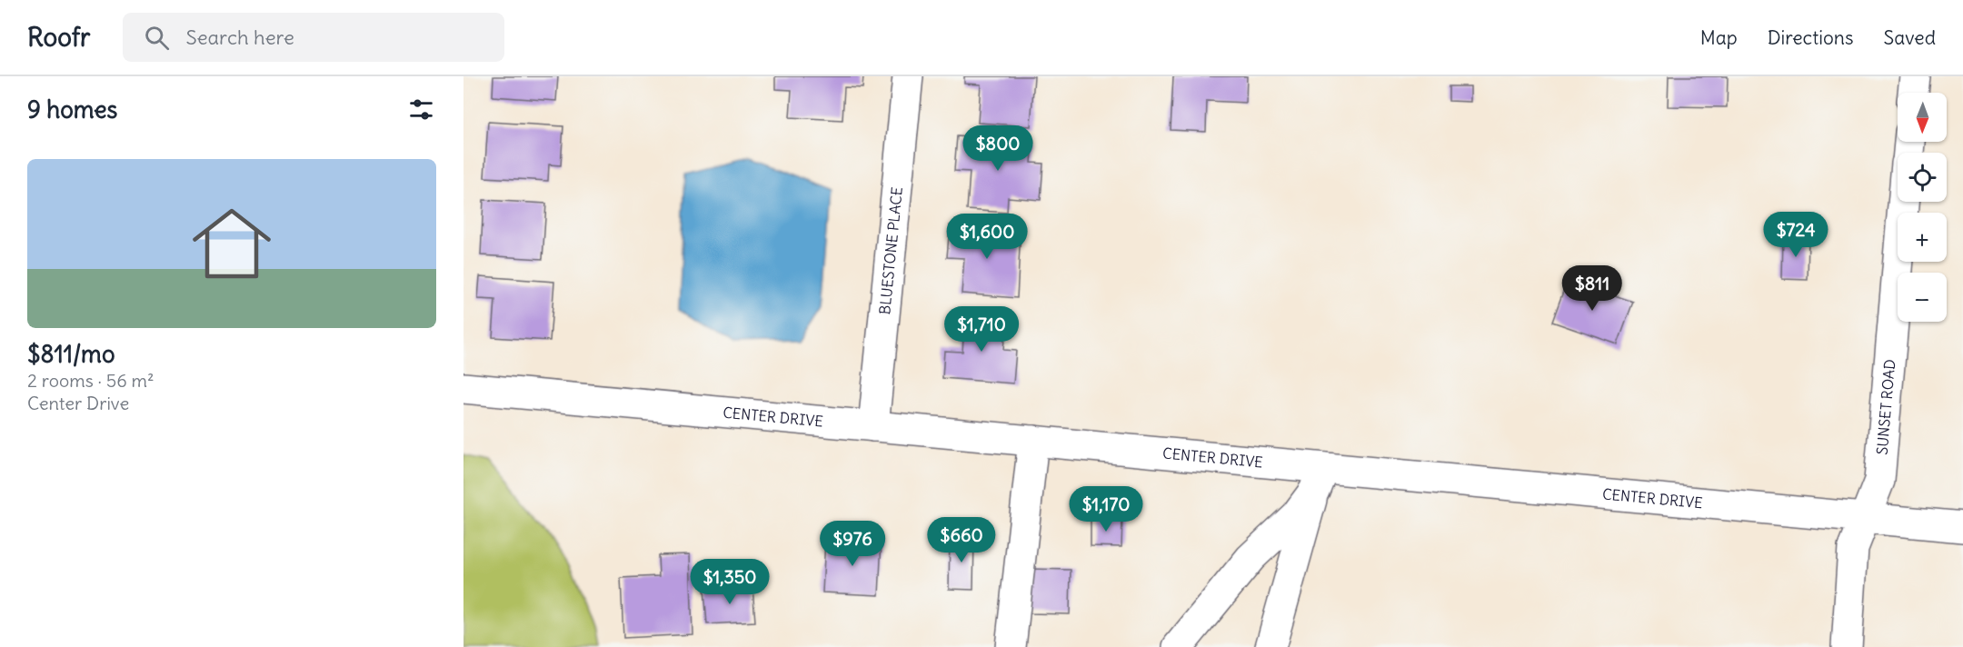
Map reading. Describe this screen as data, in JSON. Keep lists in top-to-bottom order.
{
  "streets": {
    "street": ["BLUESTONE PLACE", "SUNSET ROAD", "CENTER DRIVE"]
  },
  "crossings": [
    ["BLUESTONE PLACE", "CENTER DRIVE"],
    ["SUNSET ROAD", "CENTER DRIVE"]
  ],
  "north": "bottom",
  "page": {
    "header": "Roofr",
    "search": "Search here",
    "nav": ["Map", "Directions", "Saved"],
    "heading": "9 homes",
    "map_buttons": ["+", "−"],
    "price": [
      "$800",
      "$724",
      "$1,600",
      "$811",
      "$1,710",
      "$1,170",
      "$660",
      "$976",
      "$1,350"
    ],
    "list": [
      {
        "name": "$811/mo",
        "note": "2 rooms · 56 m² · Center Drive"
      }
    ]
  }
}
